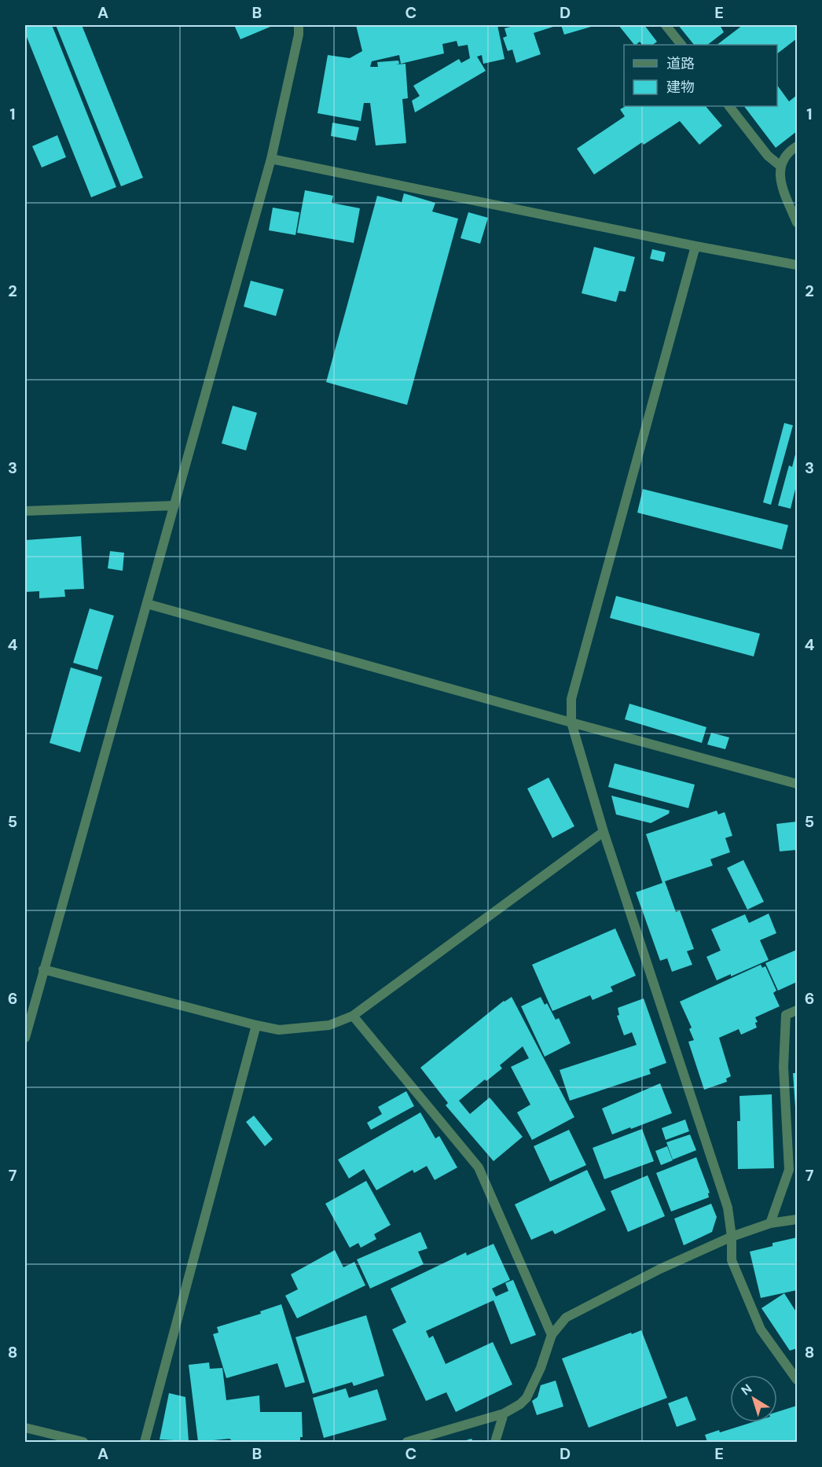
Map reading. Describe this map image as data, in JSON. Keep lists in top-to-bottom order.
{
  "legend": ["道路", "建物"],
  "north": "top left",
  "grid": {
    "columns": [
      "A",
      "B",
      "C",
      "D",
      "E"
    ],
    "rows": [
      "1",
      "2",
      "3",
      "4",
      "5",
      "6",
      "7",
      "8"
    ]
  }
}
